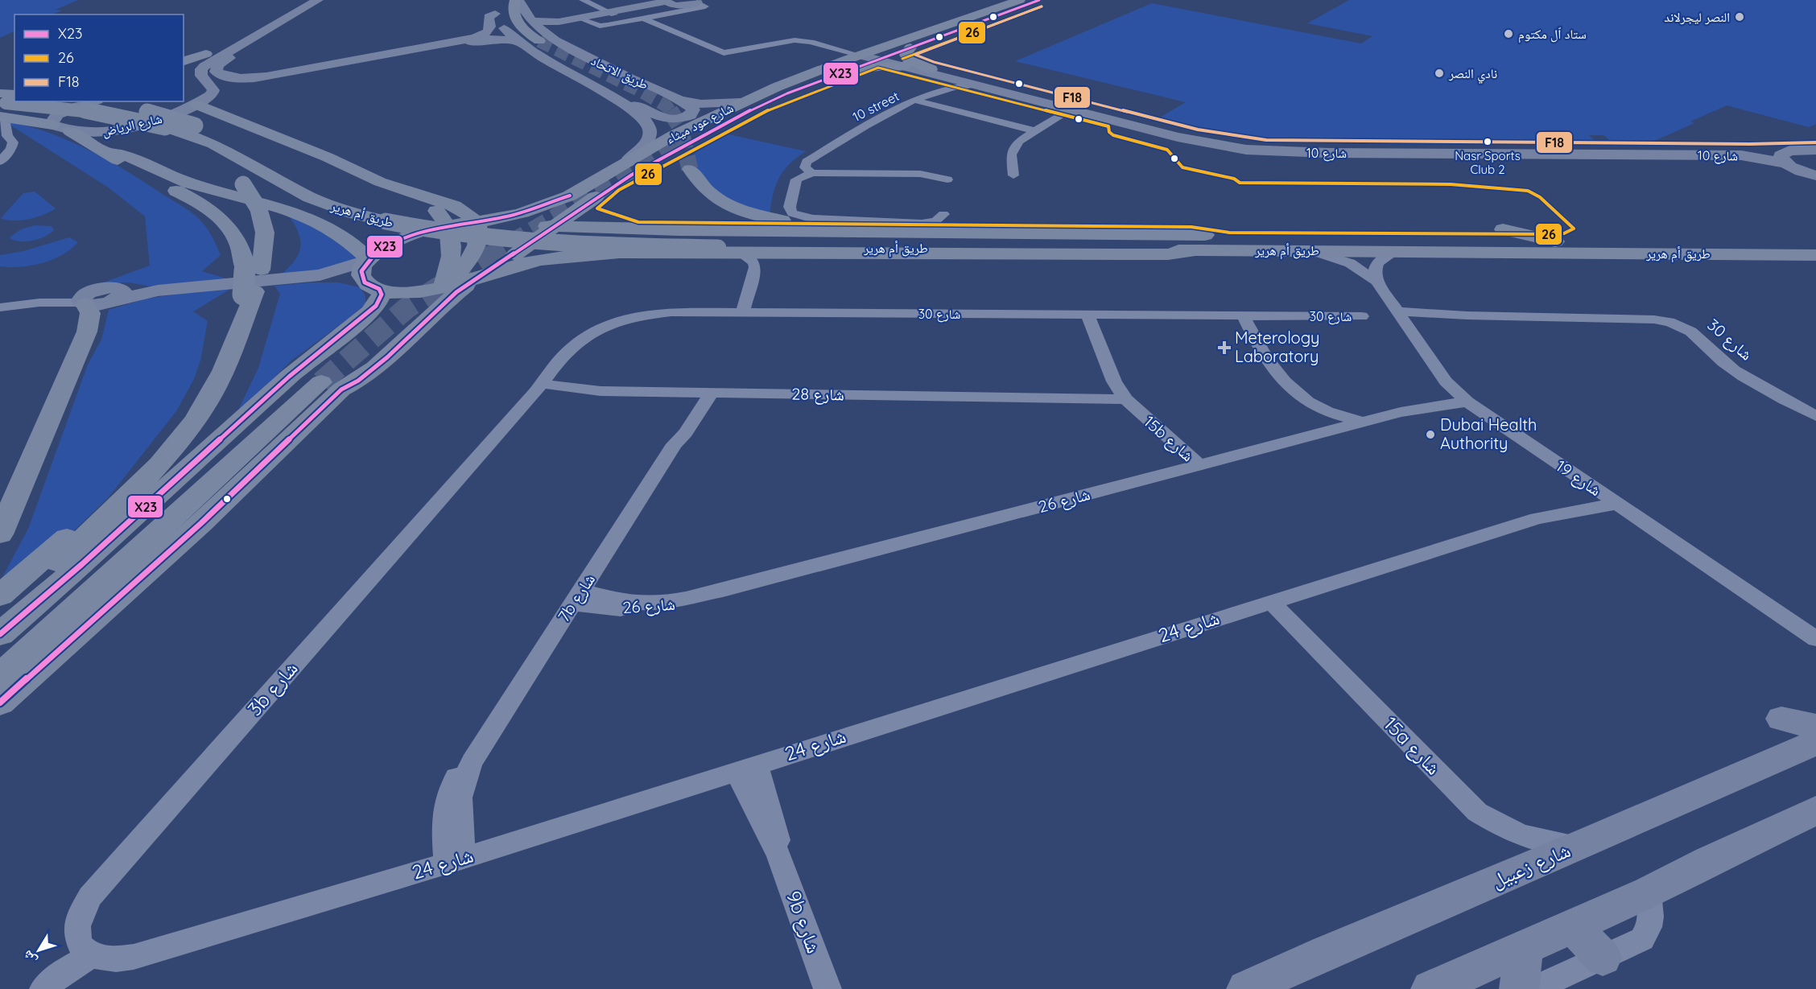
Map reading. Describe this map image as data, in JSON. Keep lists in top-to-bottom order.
{
  "streets": {
    "main road": [
      "طريق الاتحاد",
      "شارع عود ميثاء",
      "شارع الرياض",
      "شارع 10",
      "طريق أم هرير",
      "شارع زعبيل"
    ],
    "street": [
      "10 street",
      "شارع 30",
      "شارع 28",
      "15b شارع",
      "شارع 19",
      "شارع 26",
      "7b شارع",
      "شارع 24",
      "3b شارع",
      "15a شارع",
      "9b شارع"
    ]
  },
  "crossings": [
    ["طريق الاتحاد", "شارع عود ميثاء"],
    ["طريق الاتحاد", "شارع الرياض"],
    ["10 street", "شارع 10"],
    ["شارع عود ميثاء", "شارع 10"],
    ["طريق أم هرير", "شارع 19"],
    ["شارع 30", "شارع 28"],
    ["شارع 30", "15b شارع"],
    ["شارع 30", "شارع 19"],
    ["شارع 30", "3b شارع"],
    ["شارع 28", "15b شارع"],
    ["شارع 28", "7b شارع"],
    ["شارع 28", "3b شارع"],
    ["15b شارع", "شارع 26"],
    ["شارع 19", "شارع 26"],
    ["شارع 19", "شارع 24"],
    ["شارع 26", "7b شارع"],
    ["7b شارع", "شارع 24"],
    ["شارع 24", "3b شارع"],
    ["شارع 24", "15a شارع"],
    ["شارع 24", "9b شارع"],
    ["15a شارع", "شارع زعبيل"]
  ],
  "places": {
    "other": [
      "النصر ليجرلاند",
      "ستاد اّل مكتوم",
      "نادي النصر",
      "Nasr Sports Club 2",
      "Dubai Health Authority"
    ],
    "health": ["Meterology Laboratory"]
  },
  "lines": ["transit line X23", "transit line 26", "transit line F18"],
  "legend": ["X23", "26", "F18"],
  "north": "bottom left"
}
